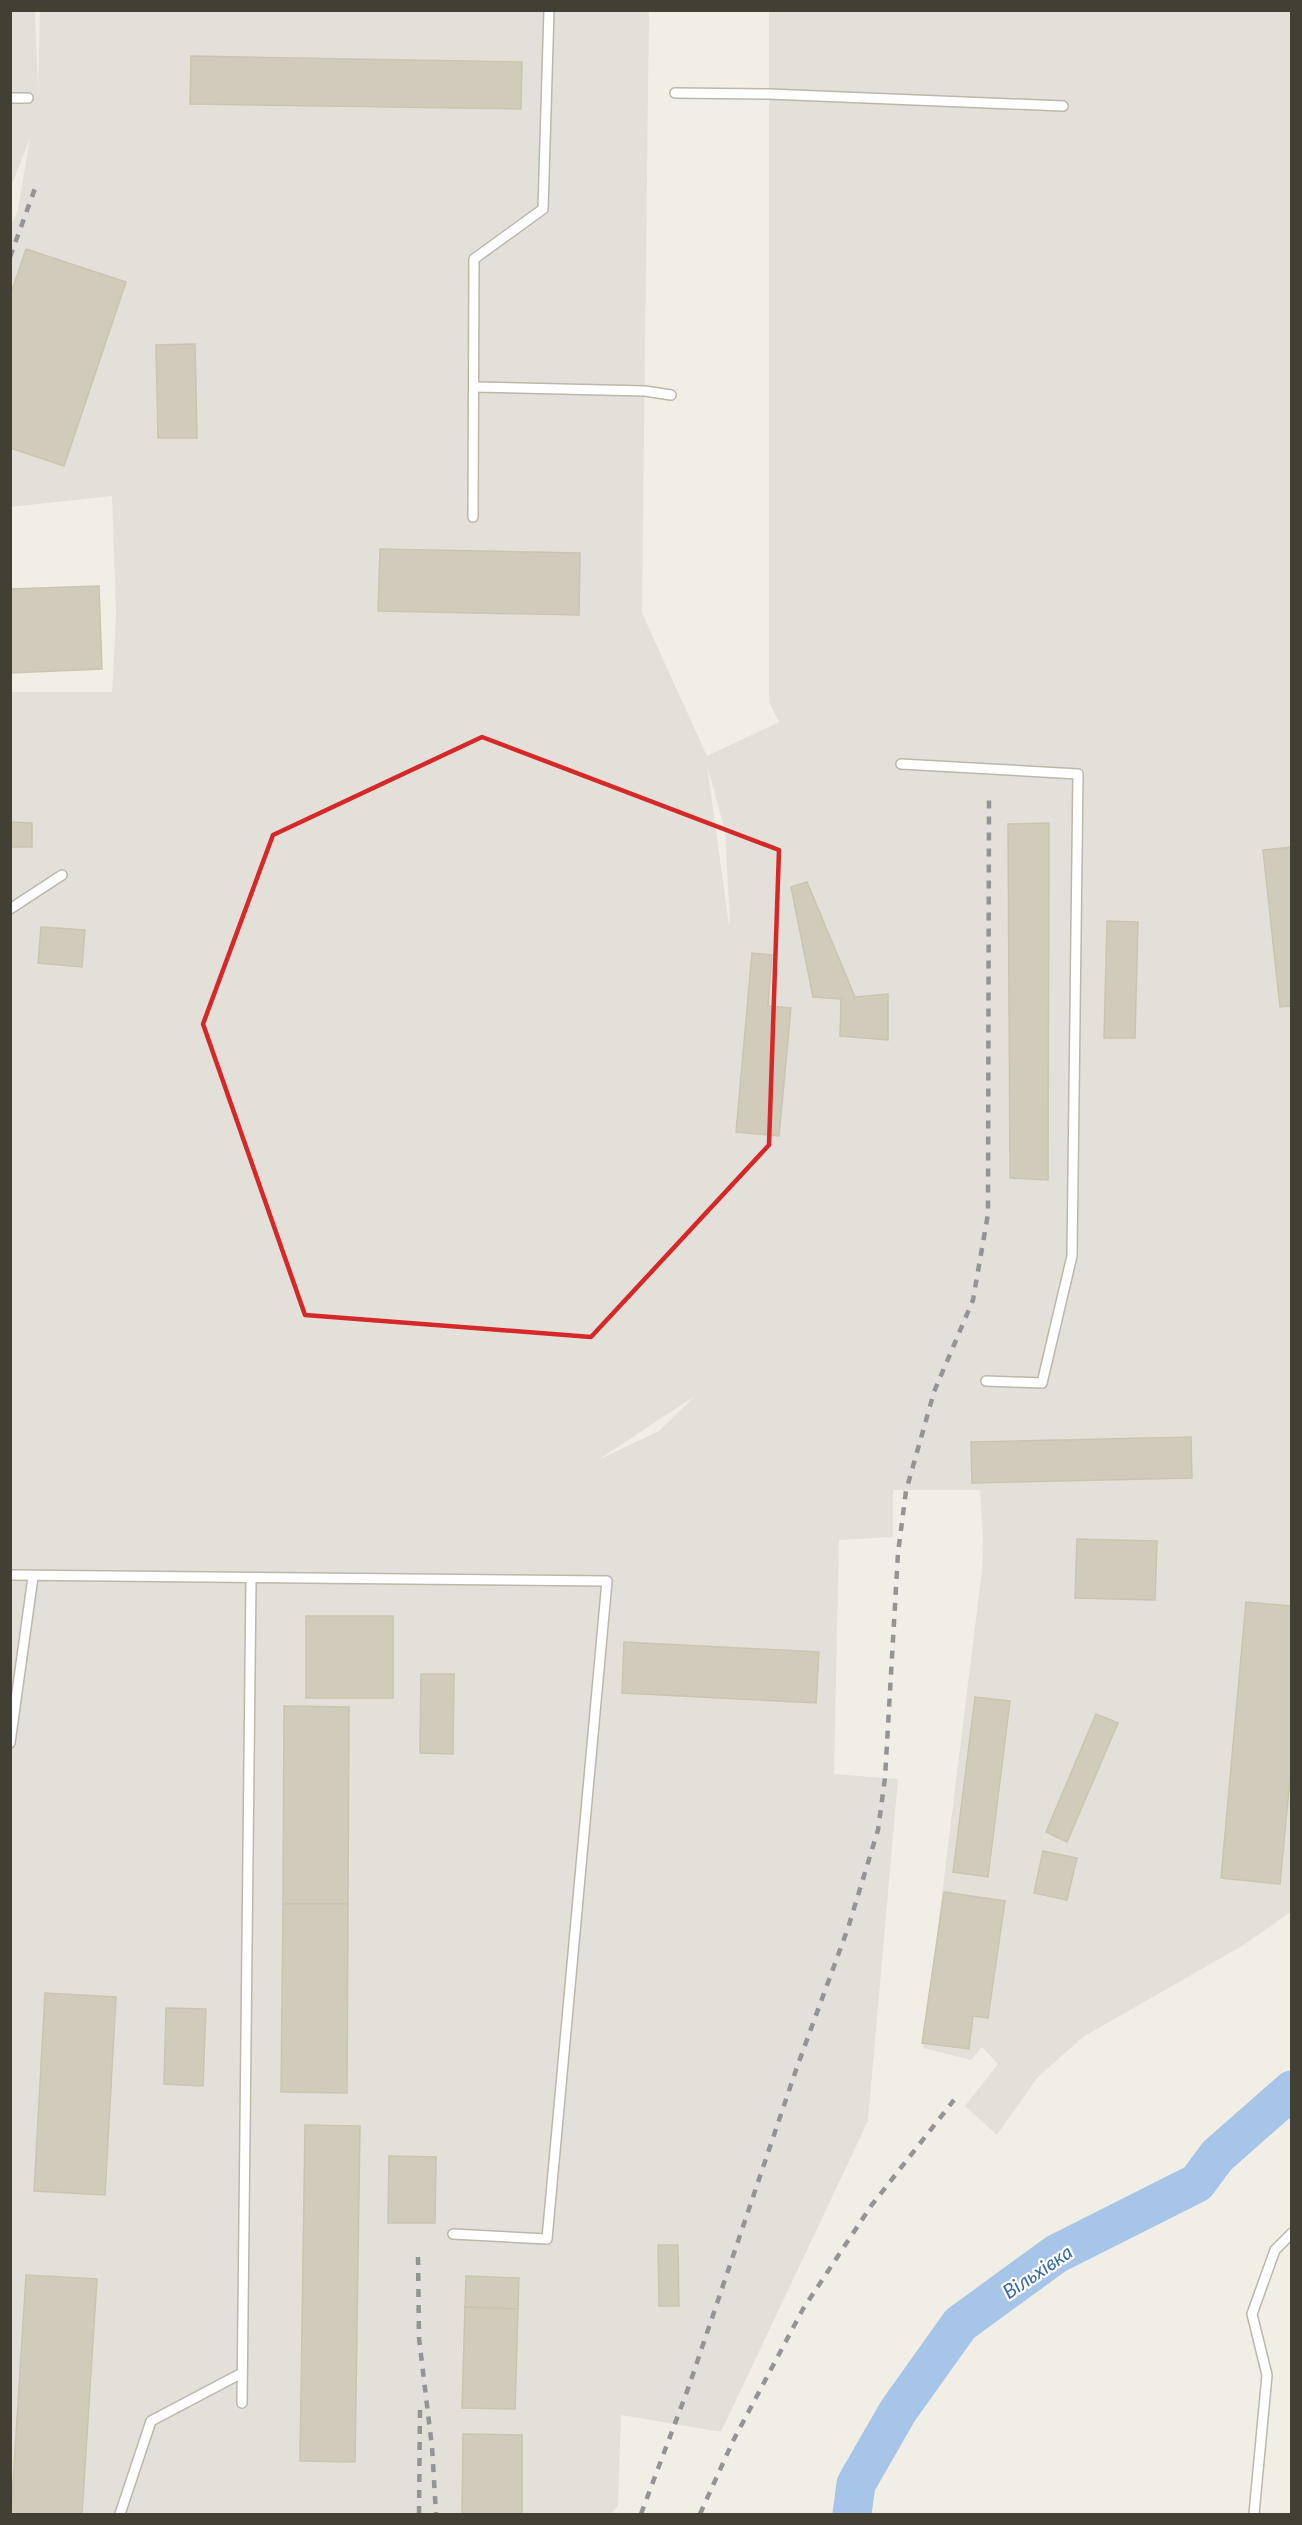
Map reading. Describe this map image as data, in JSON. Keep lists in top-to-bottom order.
{
  "water": ["Вільхівка"]
}
